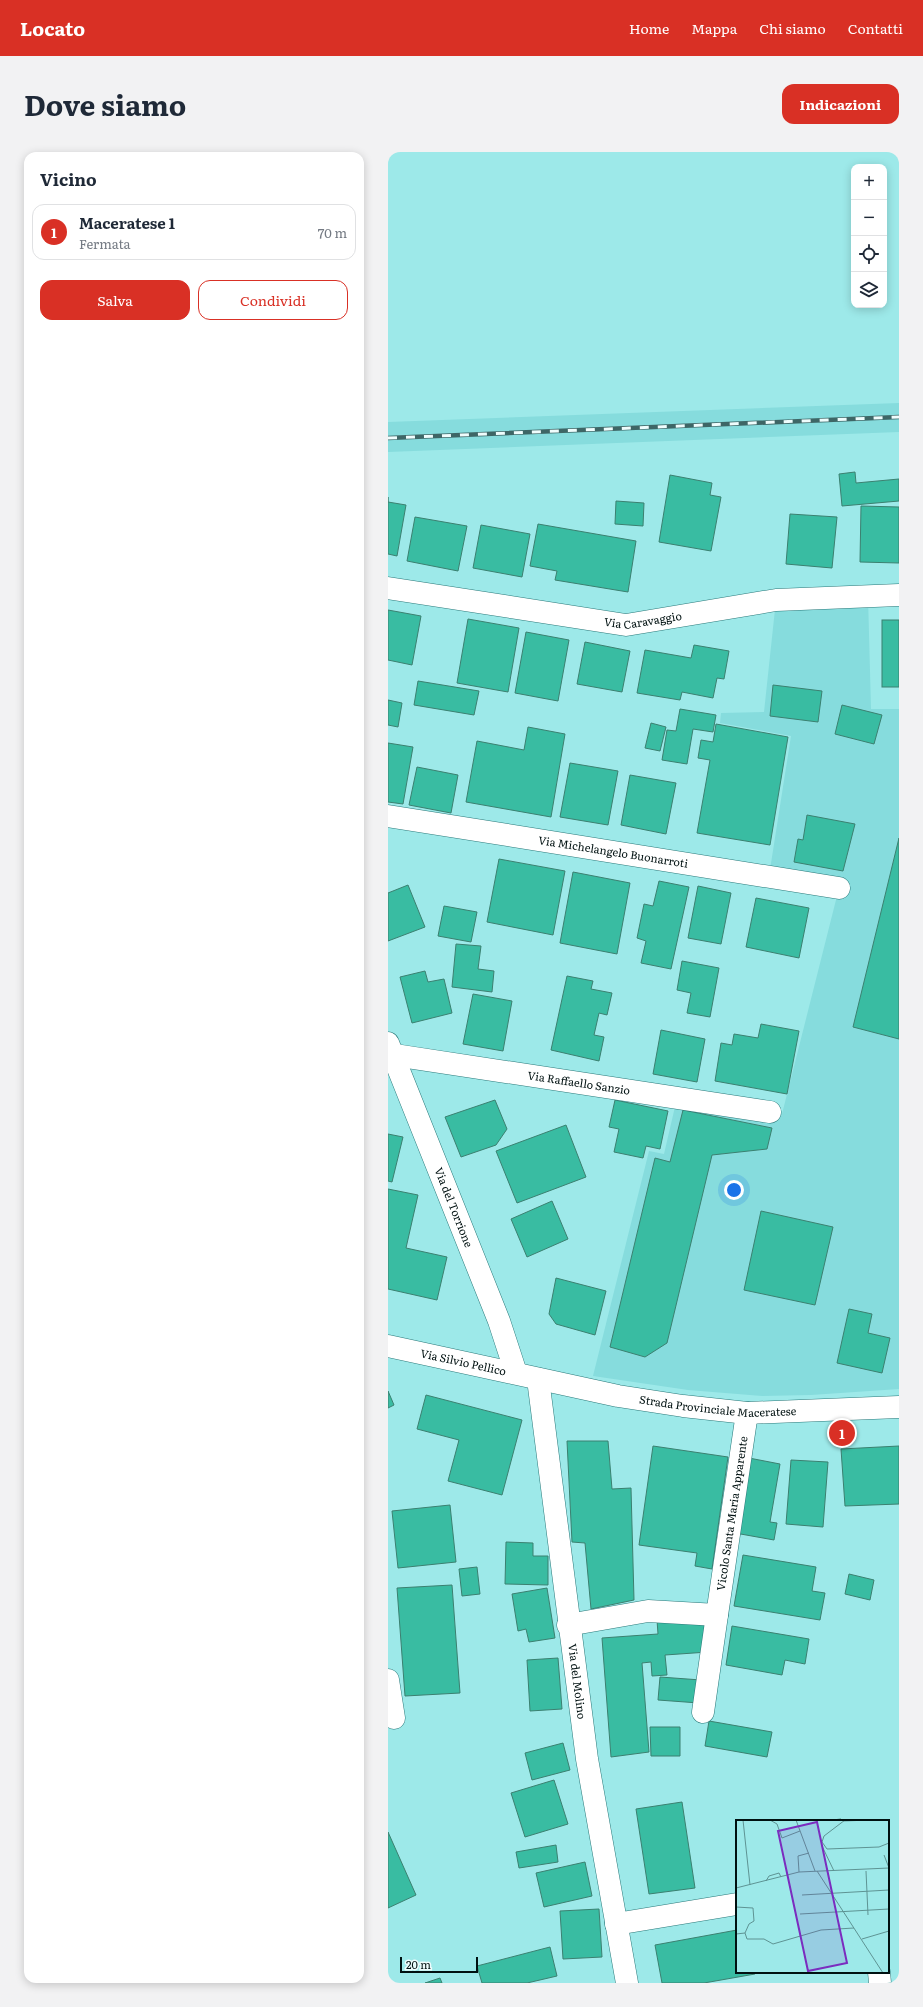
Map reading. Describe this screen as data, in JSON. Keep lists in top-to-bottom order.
{
  "streets": {
    "street": [
      "Via Caravaggio",
      "Via Michelangelo Buonarroti",
      "Via Raffaello Sanzio",
      "Via del Torrione",
      "Via Silvio Pellico",
      "Strada Provinciale Maceratese",
      "Vicolo Santa Maria Apparente",
      "Via del Molino"
    ]
  },
  "crossings": [
    ["Via Raffaello Sanzio", "Via del Torrione"],
    ["Via del Torrione", "Via Silvio Pellico"],
    ["Via Silvio Pellico", "Strada Provinciale Maceratese"],
    ["Via Silvio Pellico", "Via del Molino"],
    ["Strada Provinciale Maceratese", "Vicolo Santa Maria Apparente"],
    ["Strada Provinciale Maceratese", "Via del Molino"]
  ],
  "scale_bar": "20 m",
  "page": {
    "header": "Locato",
    "nav": [
      "Home",
      "Mappa",
      "Chi siamo",
      "Contatti"
    ],
    "title": "Dove siamo",
    "buttons": [
      "Indicazioni",
      ["Salva", "Condividi"]
    ],
    "heading": "Vicino",
    "map_buttons": ["+", "−"],
    "list": [
      {
        "mark": "1",
        "name": "Maceratese 1",
        "note": "Fermata",
        "value": "70 m"
      }
    ],
    "pins": "1",
    "scale": "20 m"
  }
}
